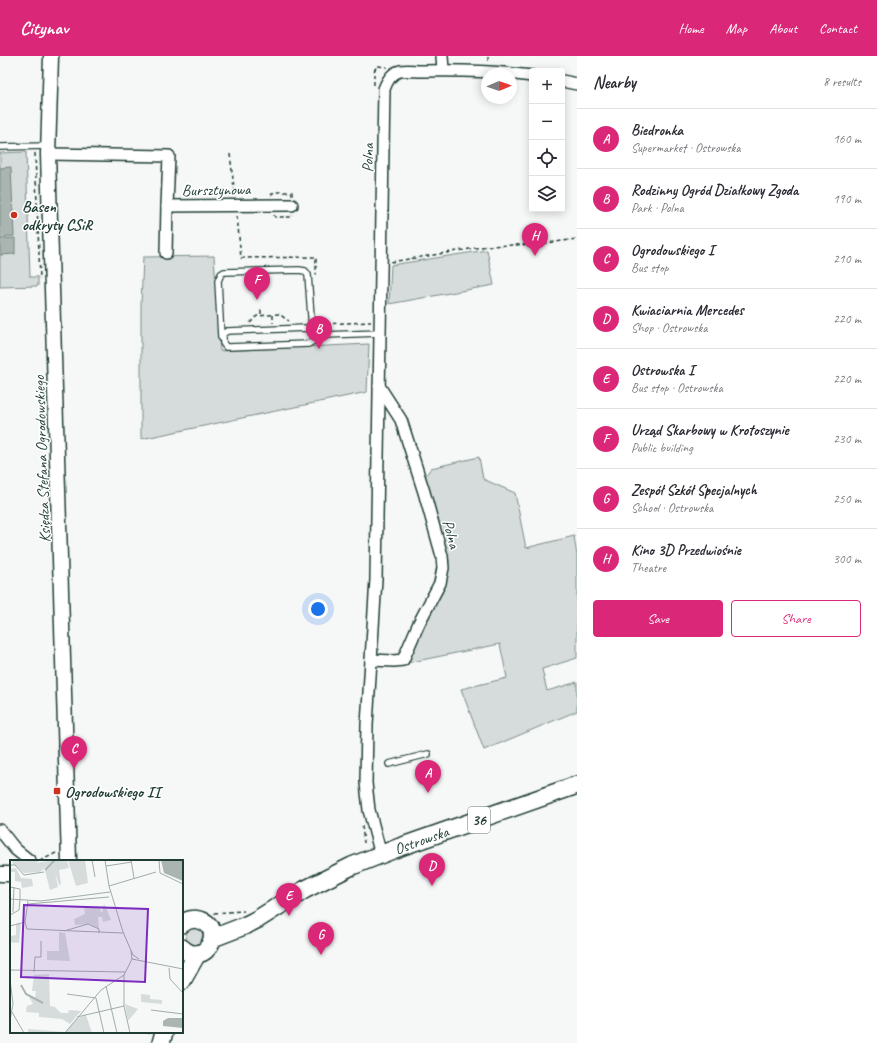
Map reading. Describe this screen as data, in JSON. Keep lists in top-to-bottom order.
{
  "streets": {
    "main road": ["36", "Ostrowska"],
    "street": ["Polna", "Bursztynowa", "Księdza Stefana Ogrodowskiego"]
  },
  "crossings": [
    ["Polna", "Ostrowska"],
    ["Bursztynowa", "Księdza Stefana Ogrodowskiego"],
    ["36", "Ostrowska"]
  ],
  "places": {
    "other": ["Basen odkryty CSiR"],
    "transit": ["Ogrodowskiego II"]
  },
  "north": "right",
  "page": {
    "header": "Citynav",
    "nav": [
      "Home",
      "Map",
      "About",
      "Contact"
    ],
    "heading": ["Nearby", "8 results"],
    "map_buttons": ["+", "−"],
    "list": [
      {
        "mark": "A",
        "name": "Biedronka",
        "note": "Supermarket · Ostrowska",
        "value": "160 m"
      },
      {
        "mark": "B",
        "name": "Rodzinny Ogród Działkowy Zgoda",
        "note": "Park · Polna",
        "value": "190 m"
      },
      {
        "mark": "C",
        "name": "Ogrodowskiego I",
        "note": "Bus stop",
        "value": "210 m"
      },
      {
        "mark": "D",
        "name": "Kwiaciarnia Mercedes",
        "note": "Shop · Ostrowska",
        "value": "220 m"
      },
      {
        "mark": "E",
        "name": "Ostrowska I",
        "note": "Bus stop · Ostrowska",
        "value": "220 m"
      },
      {
        "mark": "F",
        "name": "Urząd Skarbowy w Krotoszynie",
        "note": "Public building",
        "value": "230 m"
      },
      {
        "mark": "G",
        "name": "Zespół Szkół Specjalnych",
        "note": "School · Ostrowska",
        "value": "250 m"
      },
      {
        "mark": "H",
        "name": "Kino 3D Przedwiośnie",
        "note": "Theatre",
        "value": "300 m"
      }
    ],
    "pins": [
      "H",
      "F",
      "B",
      "C",
      "A",
      "D",
      "E",
      "G"
    ],
    "buttons": ["Save", "Share"]
  }
}
